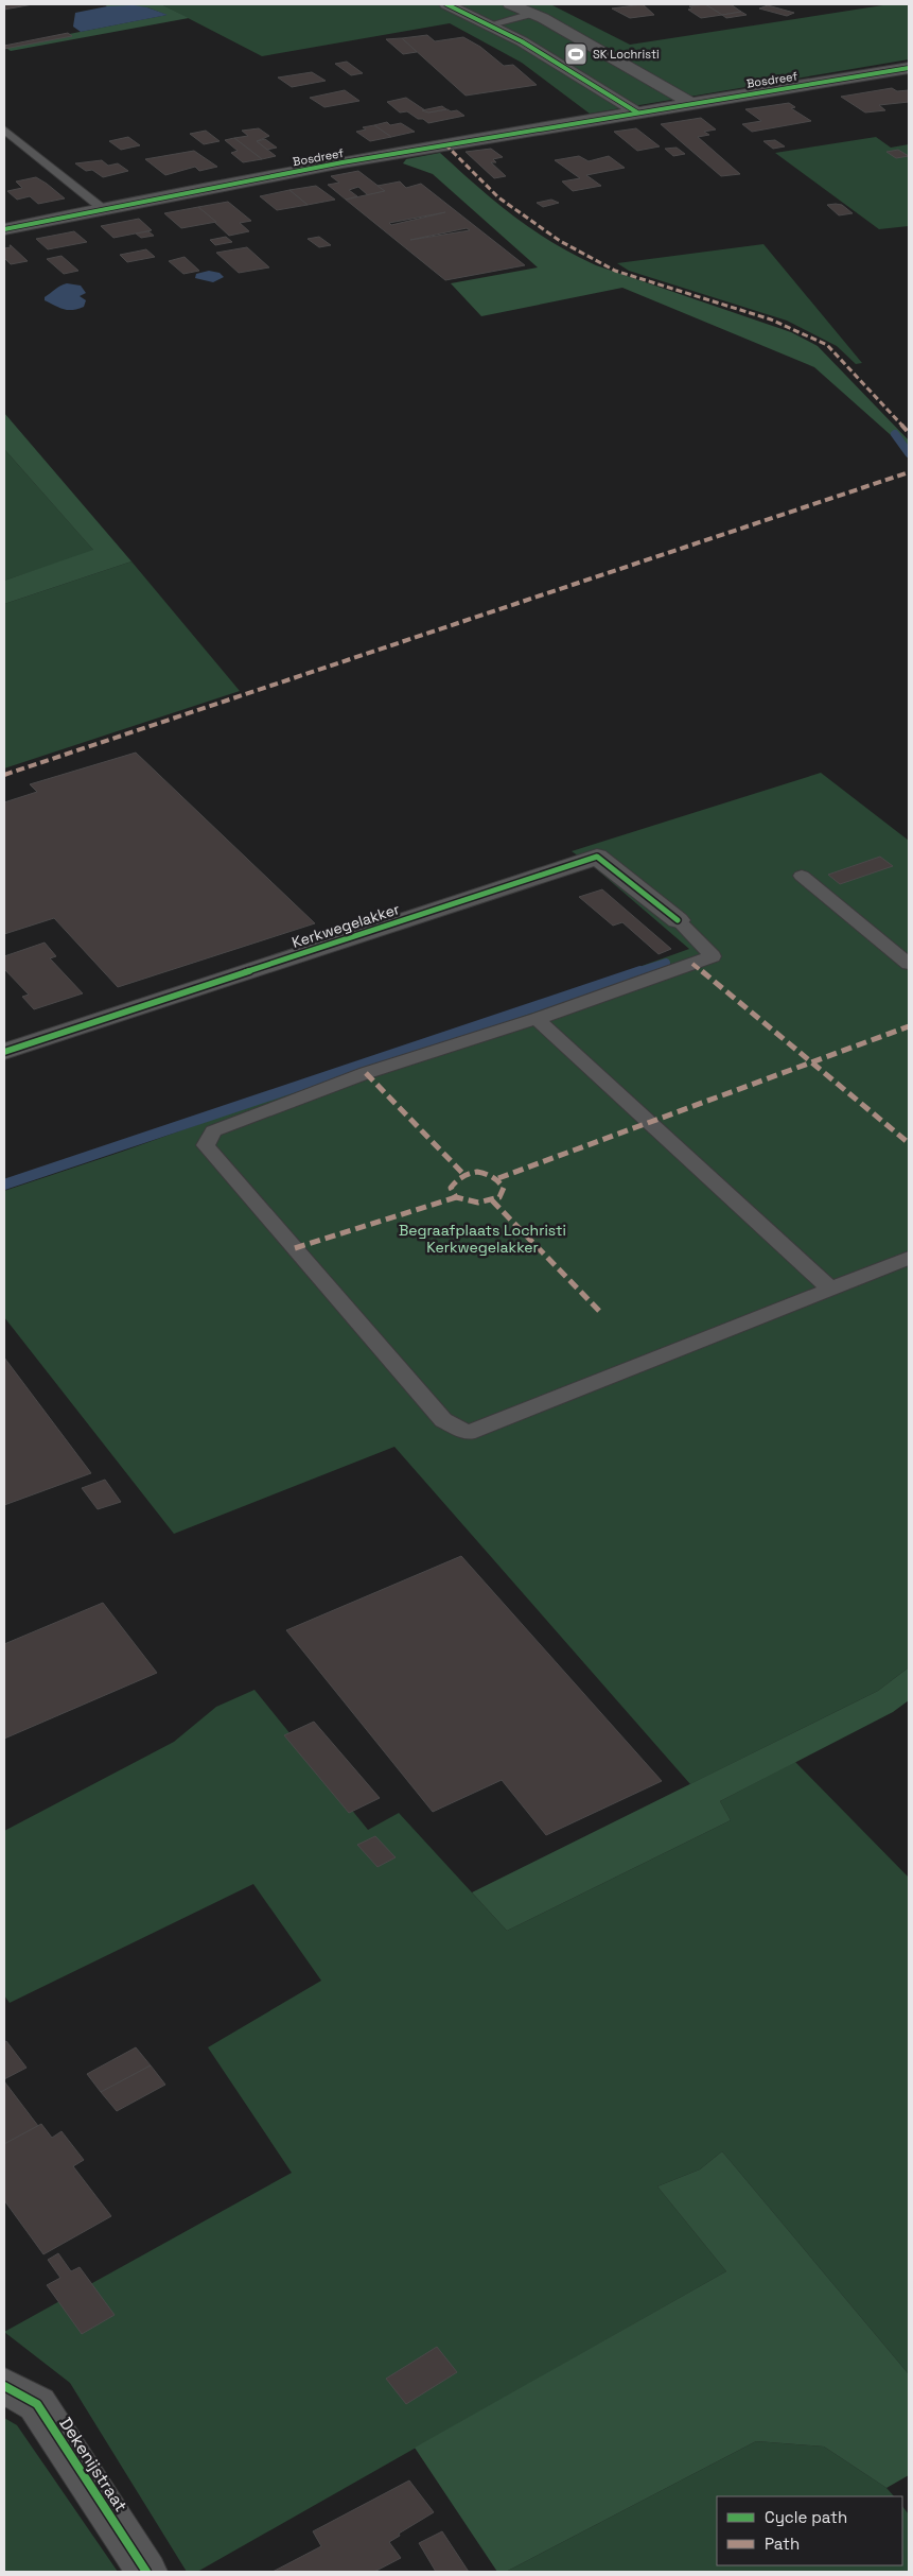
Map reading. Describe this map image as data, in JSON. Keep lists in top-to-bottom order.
{
  "streets": {
    "street": ["Bosdreef", "Kerkwegelakker", "Dekenijstraat"]
  },
  "parks": ["Begraafplaats Lochristi Kerkwegelakker"],
  "places": {
    "sports": ["SK Lochristi"]
  },
  "legend": ["Cycle path", "Path"]
}
